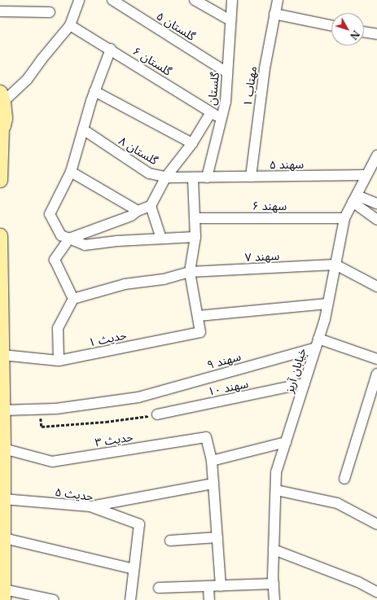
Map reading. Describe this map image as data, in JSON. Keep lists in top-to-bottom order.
{
  "streets": {
    "street": [
      "گلستان ۵",
      "گلستان ۶",
      "مهتاب ۱",
      "گلستان",
      "گلستان ۸",
      "سهند ۵",
      "سهند ۶",
      "سهند ۷",
      "حدیث ۱",
      "سهند ۹",
      "خیابان آریز",
      "سهند ۱۰",
      "حدیث ۳",
      "حدیث ۵"
    ]
  },
  "crossings": [
    ["گلستان ۵", "گلستان"],
    ["گلستان ۶", "گلستان"],
    ["مهتاب ۱", "سهند ۵"],
    ["گلستان", "گلستان ۸"],
    ["گلستان", "سهند ۵"],
    ["گلستان ۸", "سهند ۵"],
    ["سهند ۵", "خیابان آریز"],
    ["سهند ۶", "خیابان آریز"],
    ["سهند ۷", "خیابان آریز"],
    ["سهند ۹", "خیابان آریز"],
    ["خیابان آریز", "سهند ۱۰"]
  ],
  "north": "bottom right"
}
